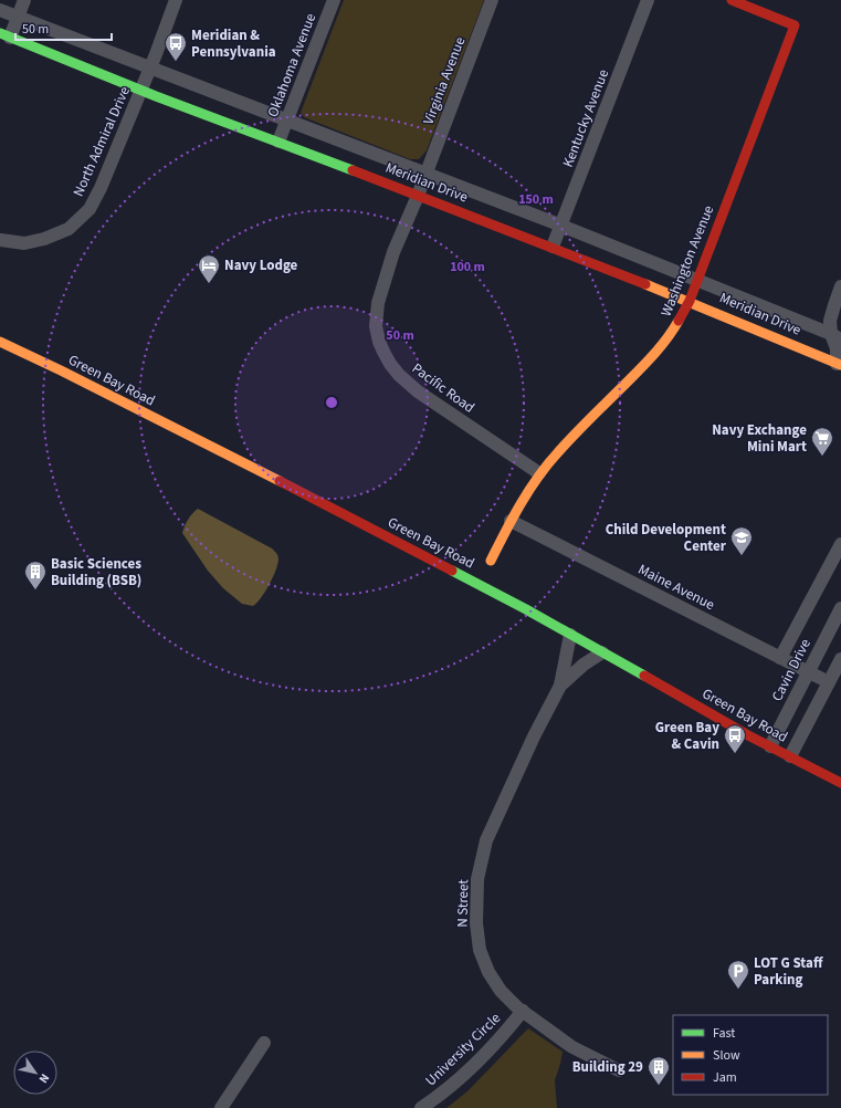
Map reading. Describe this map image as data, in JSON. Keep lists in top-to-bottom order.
{
  "streets": {
    "street": [
      "Oklahoma Avenue",
      "Virginia Avenue",
      "Kentucky Avenue",
      "North Admiral Drive",
      "Meridian Drive",
      "Washington Avenue",
      "Green Bay Road",
      "Pacific Road",
      "Maine Avenue",
      "Cavin Drive",
      "N Street",
      "University Circle"
    ]
  },
  "crossings": [
    ["Oklahoma Avenue", "Meridian Drive"],
    ["Virginia Avenue", "Meridian Drive"],
    ["Virginia Avenue", "Pacific Road"],
    ["Kentucky Avenue", "Meridian Drive"],
    ["North Admiral Drive", "Meridian Drive"],
    ["Meridian Drive", "Washington Avenue"],
    ["Meridian Drive", "Pacific Road"],
    ["Washington Avenue", "Pacific Road"],
    ["Washington Avenue", "Maine Avenue"],
    ["Green Bay Road", "Cavin Drive"],
    ["Green Bay Road", "N Street"],
    ["Maine Avenue", "Cavin Drive"],
    ["N Street", "University Circle"]
  ],
  "places": {
    "bus stop": ["Meridian & Pennsylvania", "Green Bay & Cavin"],
    "hotel": ["Navy Lodge"],
    "supermarket": ["Navy Exchange Mini Mart"],
    "school or university": ["Child Development Center"],
    "building": ["Basic Sciences Building (BSB)", "Building 29"],
    "parking": ["LOT G Staff Parking"]
  },
  "legend": ["Fast", "Slow", "Jam"],
  "scale_bar": "50 m",
  "north": "bottom right",
  "rings": ["150 m", "100 m", "50 m"]
}
